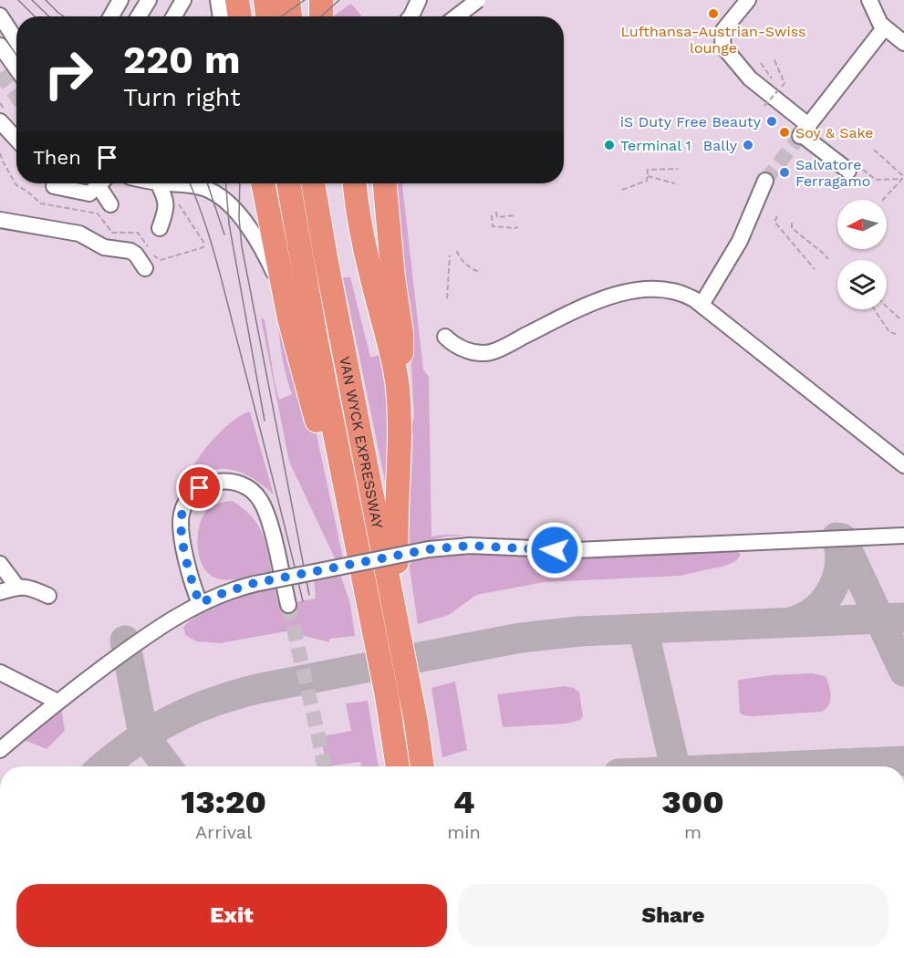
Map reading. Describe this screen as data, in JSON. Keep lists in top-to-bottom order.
{
  "streets": {
    "highway": ["VAN WYCK EXPRESSWAY"]
  },
  "places": [
    "Lufthansa-Austrian-Swiss lounge",
    "iS Duty Free Beauty",
    "Soy & Sake",
    "Terminal 1",
    "Bally",
    "Salvatore Ferragamo"
  ],
  "north": "left",
  "page": {
    "turn": ["220 m", "Turn right"],
    "then": "Then",
    "eta": [
      "13:20",
      "Arrival",
      "4",
      "min",
      "300",
      "m"
    ],
    "buttons": ["Exit", "Share"]
  }
}
